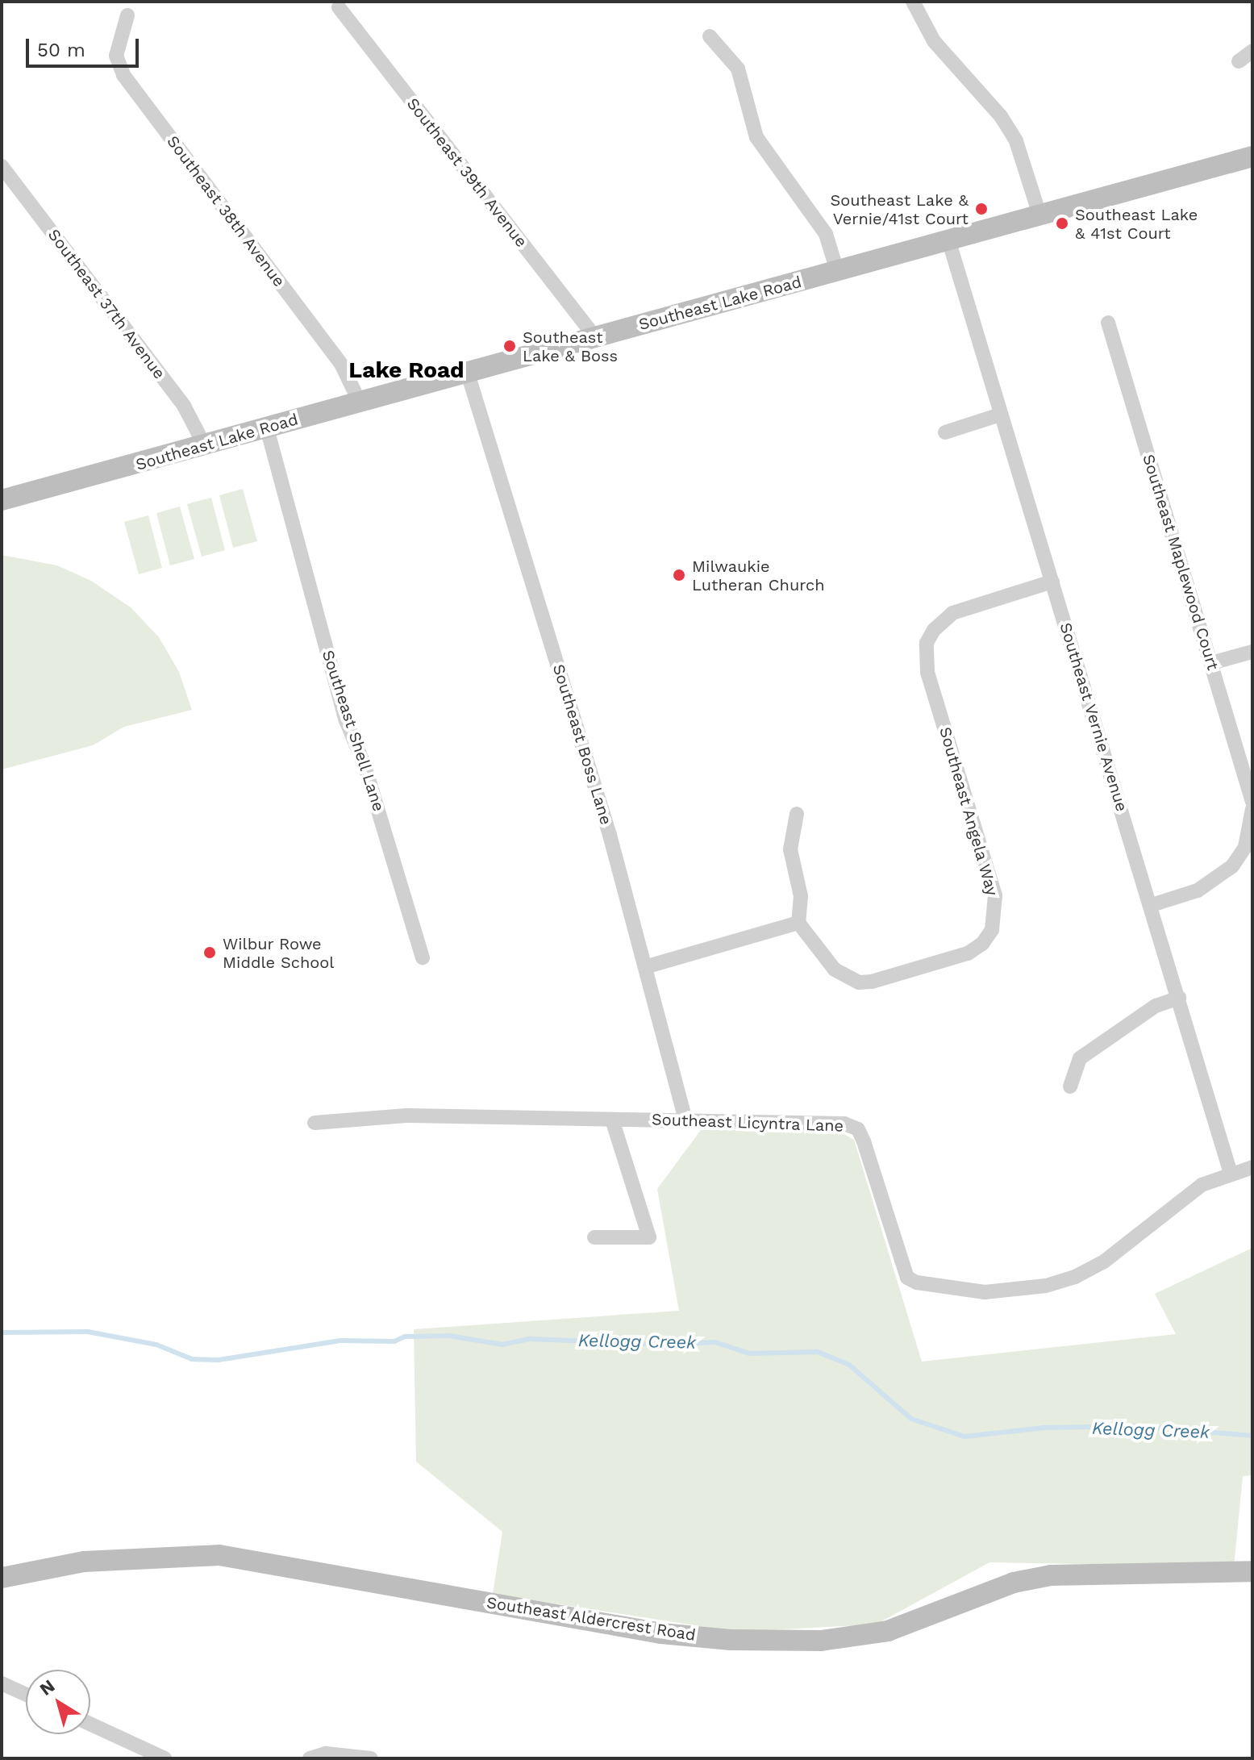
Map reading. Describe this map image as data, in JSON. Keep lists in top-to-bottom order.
{
  "streets": {
    "main road": ["Southeast Lake Road", "Southeast Aldercrest Road"],
    "street": [
      "Southeast 39th Avenue",
      "Southeast 38th Avenue",
      "Southeast 37th Avenue",
      "Southeast Maplewood Court",
      "Southeast Vernie Avenue",
      "Southeast Shell Lane",
      "Southeast Boss Lane",
      "Southeast Angela Way",
      "Southeast Licyntra Lane"
    ]
  },
  "crossings": [
    ["Southeast 39th Avenue", "Southeast Lake Road"],
    ["Southeast 38th Avenue", "Southeast Lake Road"],
    ["Southeast Lake Road", "Southeast 37th Avenue"],
    ["Southeast Lake Road", "Southeast Vernie Avenue"],
    ["Southeast Lake Road", "Southeast Shell Lane"],
    ["Southeast Lake Road", "Southeast Boss Lane"],
    ["Southeast Vernie Avenue", "Southeast Angela Way"],
    ["Southeast Vernie Avenue", "Southeast Licyntra Lane"],
    ["Southeast Boss Lane", "Southeast Licyntra Lane"]
  ],
  "districts": ["Lake Road"],
  "water": ["Kellogg Creek"],
  "places": [
    "Southeast Lake & Vernie/41st Court",
    "Southeast Lake & 41st Court",
    "Southeast Lake & Boss",
    "Milwaukie Lutheran Church",
    "Wilbur Rowe Middle School"
  ],
  "scale_bar": "50 m",
  "north": "top left"
}
